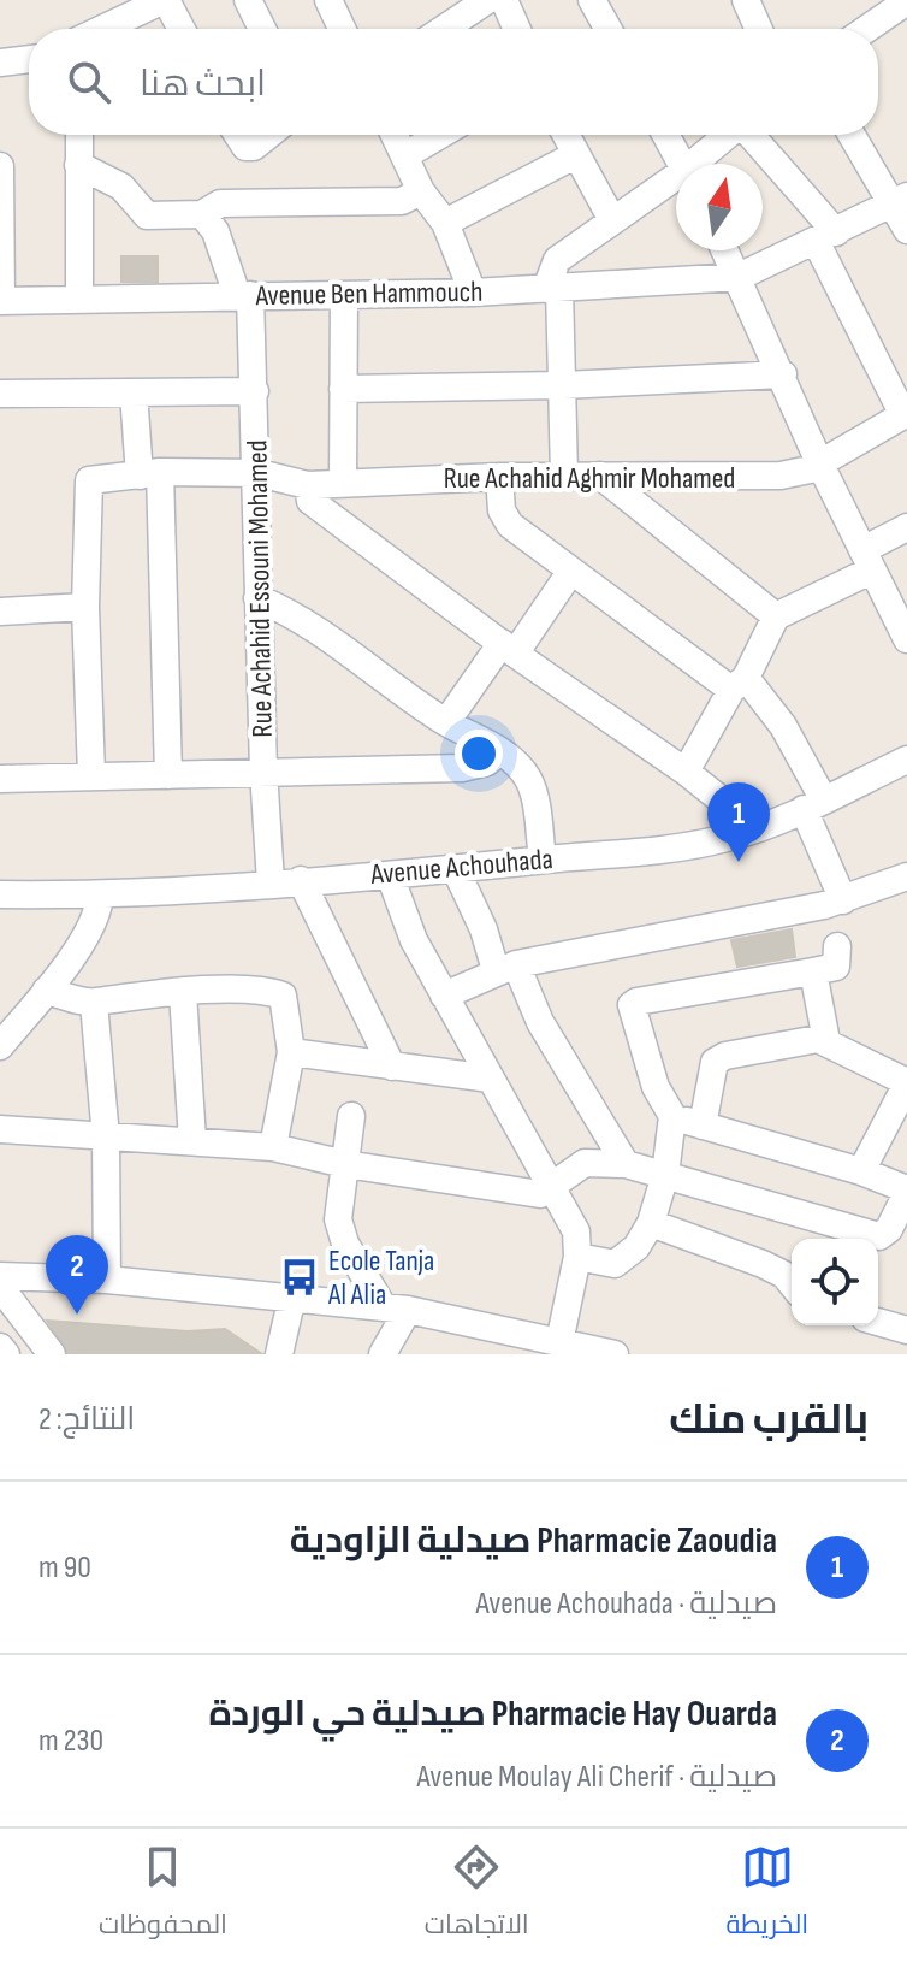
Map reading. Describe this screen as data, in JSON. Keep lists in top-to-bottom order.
{
  "streets": {
    "street": [
      "Avenue Ben Hammouch",
      "Rue Achahid Aghmir Mohamed",
      "Rue Achahid Essouni Mohamed",
      "Avenue Achouhada"
    ]
  },
  "crossings": [
    ["Avenue Ben Hammouch", "Rue Achahid Essouni Mohamed"],
    ["Rue Achahid Aghmir Mohamed", "Rue Achahid Essouni Mohamed"],
    ["Rue Achahid Essouni Mohamed", "Avenue Achouhada"]
  ],
  "places": {
    "bus stop": ["Ecole Tanja Al Alia"]
  },
  "north": "top",
  "page": {
    "search": "ابحث هنا",
    "pins": ["1", "2"],
    "heading": ["بالقرب منك", "النتائج: 2"],
    "list": [
      {
        "mark": "1",
        "name": "Pharmacie Zaoudia صيدلية الزاودية",
        "note": "صيدلية · Avenue Achouhada",
        "value": "90 m"
      },
      {
        "mark": "2",
        "name": "Pharmacie Hay Ouarda صيدلية حي الوردة",
        "note": "صيدلية · Avenue Moulay Ali Cherif",
        "value": "230 m"
      }
    ],
    "nav": ["الخريطة", "الاتجاهات", "المحفوظات"]
  }
}
